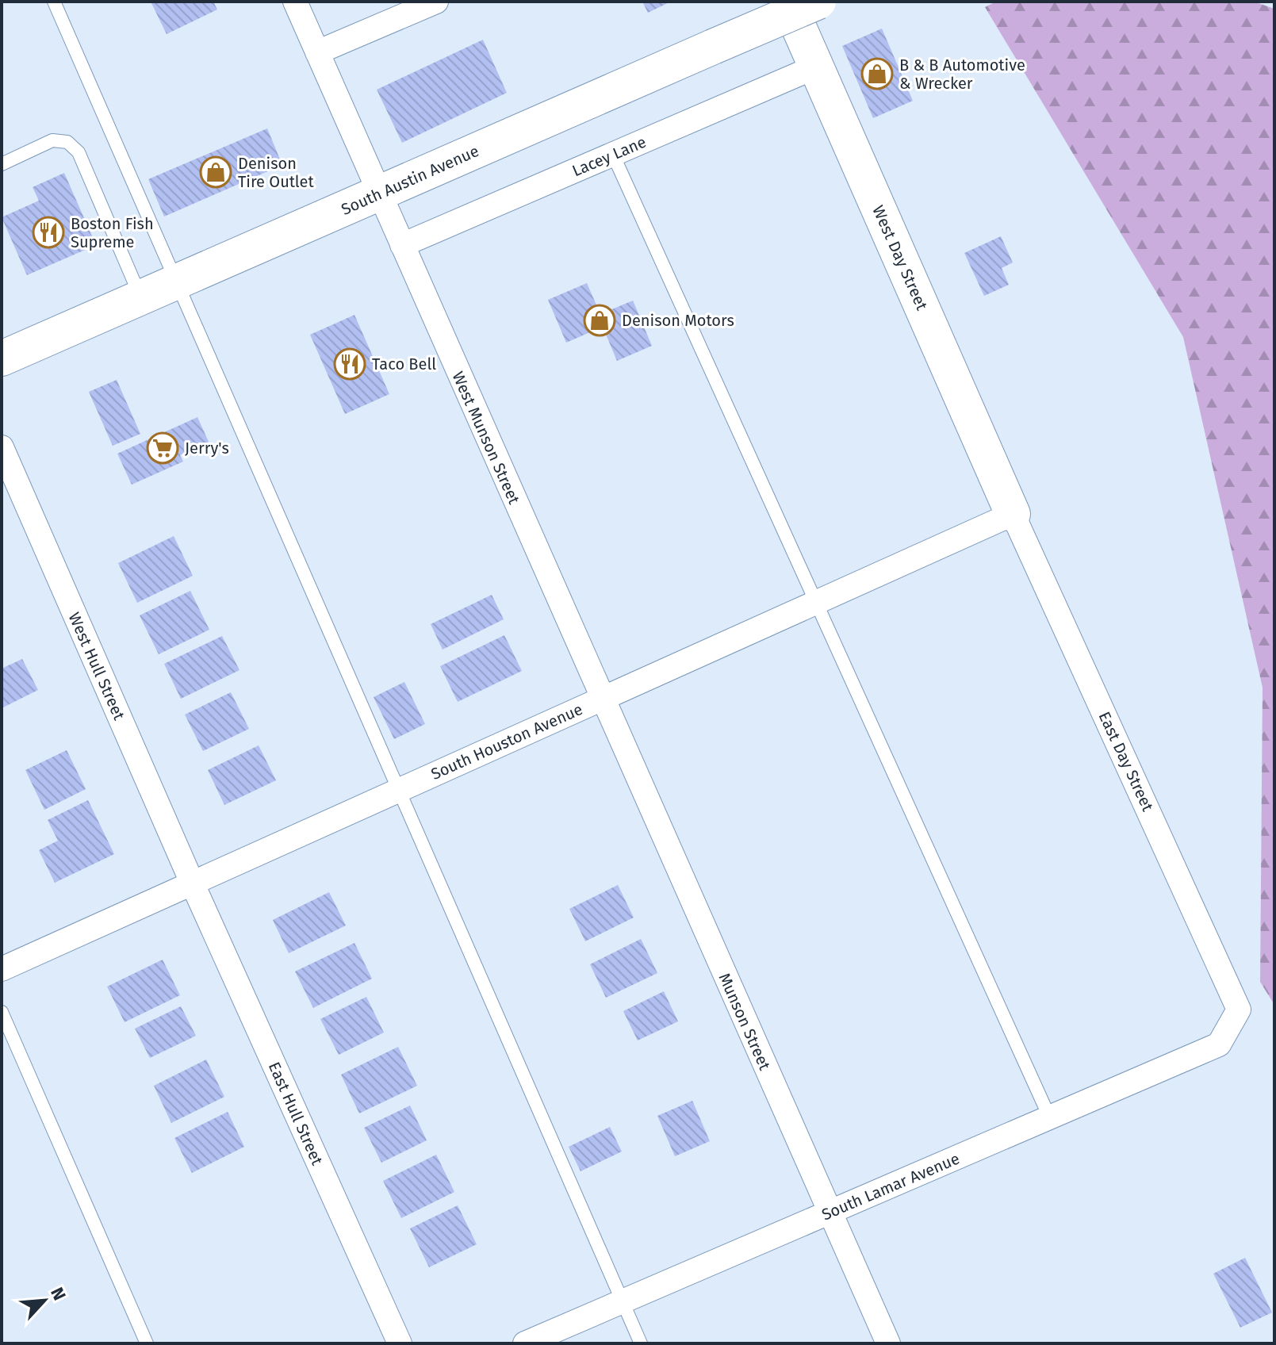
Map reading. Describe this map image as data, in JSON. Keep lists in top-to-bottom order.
{
  "streets": {
    "main road": ["South Austin Avenue", "West Day Street"],
    "street": [
      "Lacey Lane",
      "West Munson Street",
      "West Hull Street",
      "South Houston Avenue",
      "East Day Street",
      "Munson Street",
      "East Hull Street",
      "South Lamar Avenue"
    ]
  },
  "crossings": [
    ["Lacey Lane", "West Day Street"],
    ["Lacey Lane", "West Munson Street"],
    ["South Austin Avenue", "West Munson Street"],
    ["West Day Street", "South Houston Avenue"],
    ["West Day Street", "East Day Street"],
    ["West Munson Street", "South Houston Avenue"],
    ["West Munson Street", "Munson Street"],
    ["West Hull Street", "South Houston Avenue"],
    ["West Hull Street", "East Hull Street"],
    ["South Houston Avenue", "East Day Street"],
    ["South Houston Avenue", "Munson Street"],
    ["South Houston Avenue", "East Hull Street"],
    ["East Day Street", "South Lamar Avenue"],
    ["Munson Street", "South Lamar Avenue"]
  ],
  "places": {
    "shop": ["B & B Automotive & Wrecker", "Denison Tire Outlet", "Denison Motors"],
    "restaurant": ["Boston Fish Supreme", "Taco Bell"],
    "supermarket": ["Jerry's"]
  },
  "north": "top right"
}
